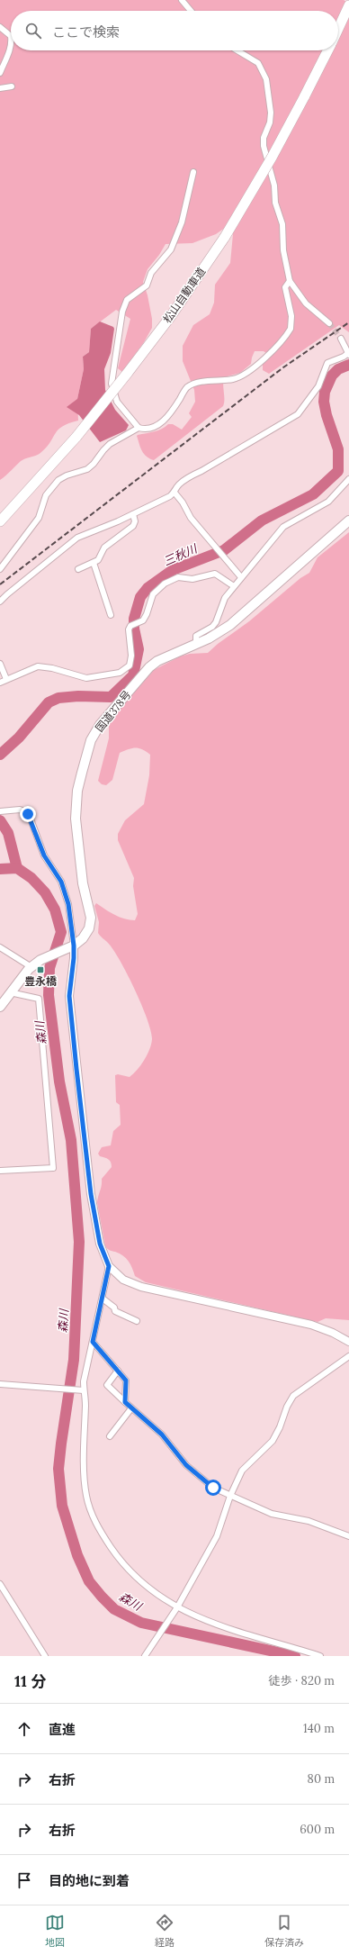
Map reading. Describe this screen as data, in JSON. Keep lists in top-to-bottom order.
{
  "streets": {
    "highway": ["松山自動車道", "国道378号"]
  },
  "water": ["三秋川", "森川"],
  "places": {
    "transit": ["豊永橋"]
  },
  "page": {
    "search": "ここで検索",
    "heading": ["11 分", "徒歩 · 820 m"],
    "list": [
      ["直進", "140 m"],
      ["右折", "80 m"],
      ["右折", "600 m"],
      "目的地に到着"
    ],
    "nav": ["地図", "経路", "保存済み"]
  }
}
